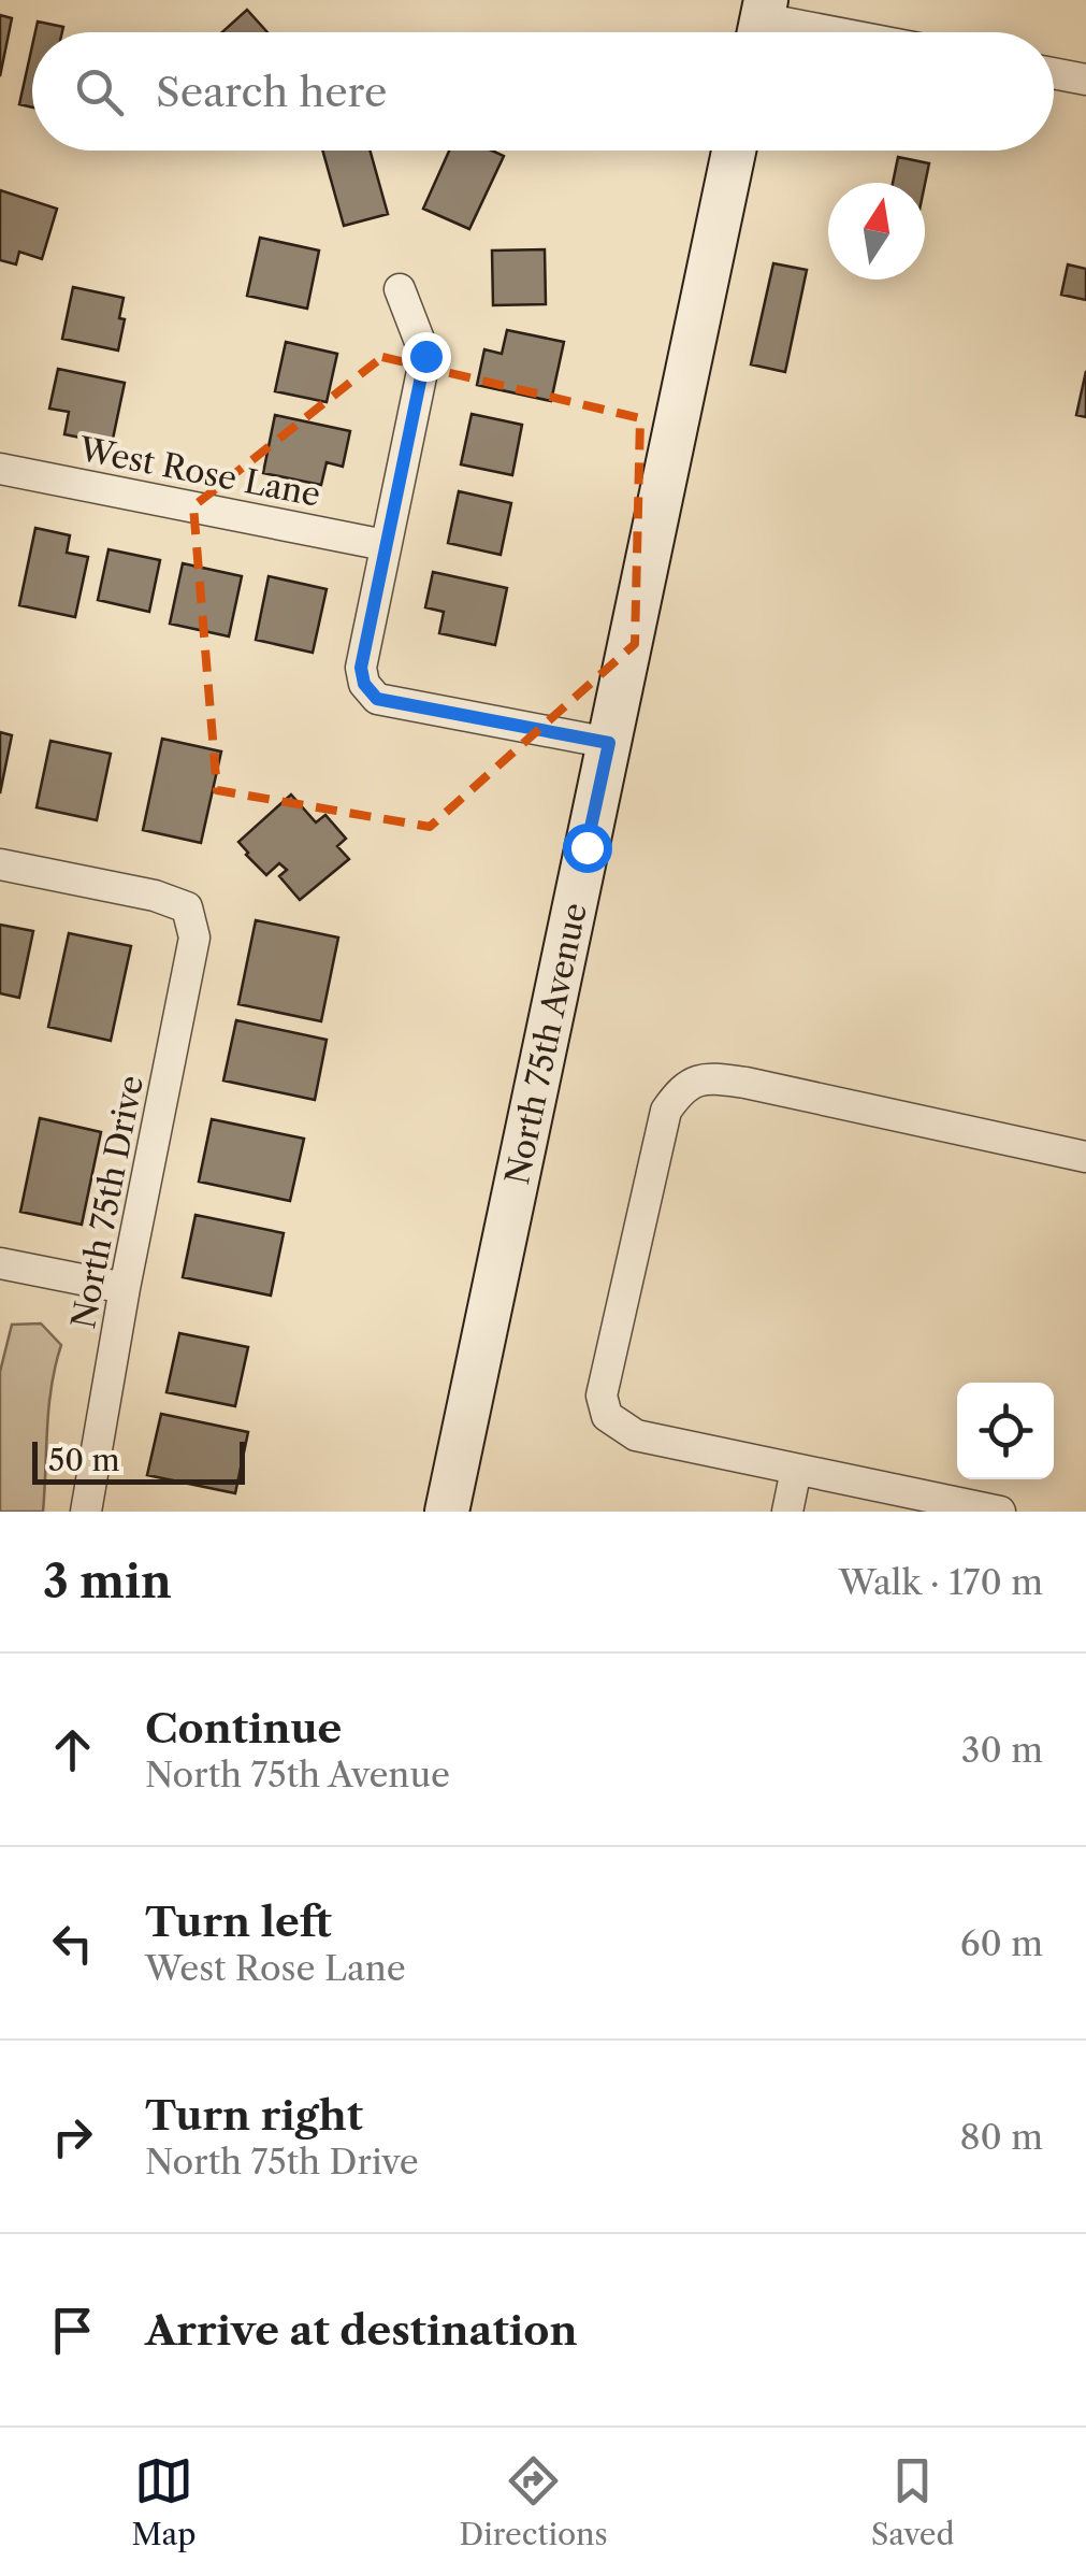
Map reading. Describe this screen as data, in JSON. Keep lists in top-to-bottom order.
{
  "streets": {
    "main road": ["North 75th Avenue"],
    "street": ["West Rose Lane", "North 75th Drive"]
  },
  "scale_bar": "50 m",
  "north": "top",
  "page": {
    "search": "Search here",
    "scale": "50 m",
    "heading": ["3 min", "Walk · 170 m"],
    "list": [
      ["Continue", "North 75th Avenue", "30 m"],
      ["Turn left", "West Rose Lane", "60 m"],
      ["Turn right", "North 75th Drive", "80 m"],
      "Arrive at destination"
    ],
    "nav": ["Map", "Directions", "Saved"]
  }
}
